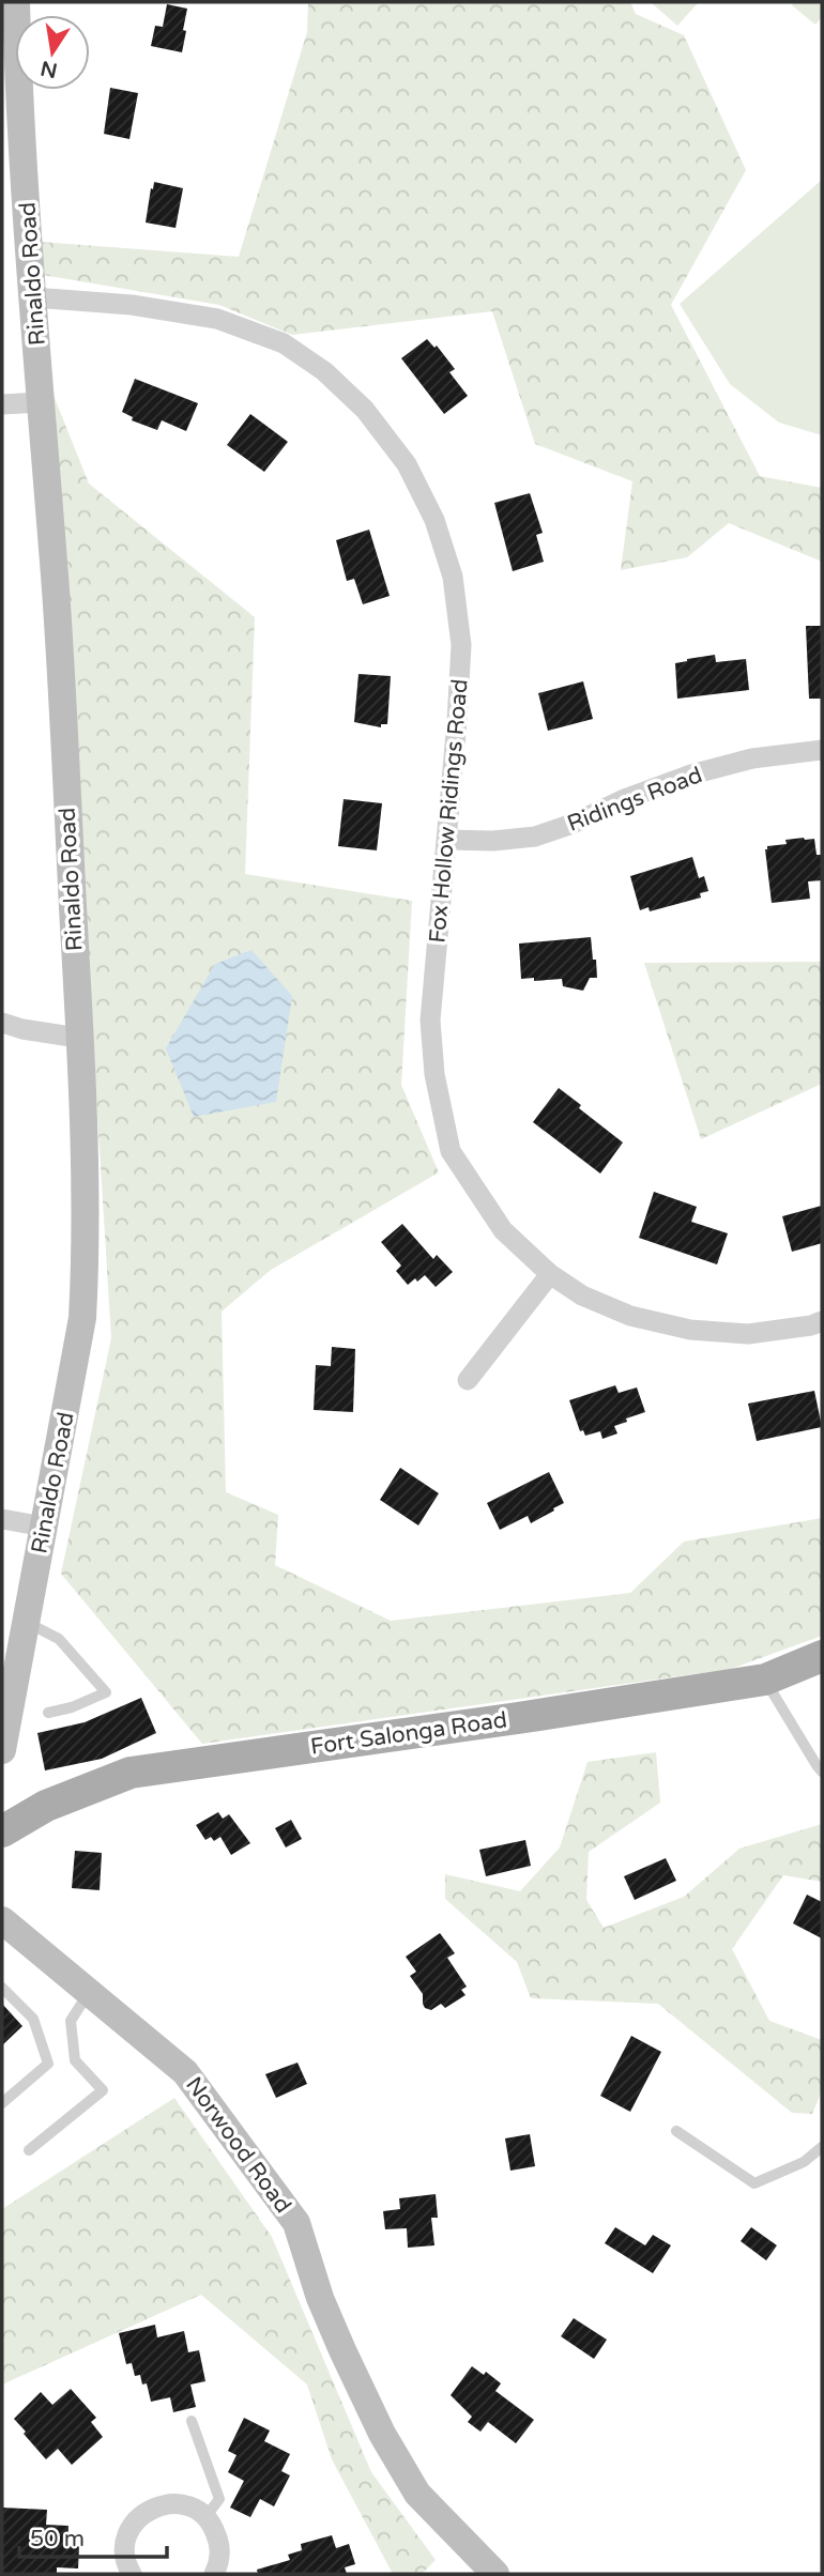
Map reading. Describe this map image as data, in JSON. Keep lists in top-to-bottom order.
{
  "streets": {
    "main road": ["Fort Salonga Road"],
    "street": [
      "Rinaldo Road",
      "Ridings Road",
      "Fox Hollow Ridings Road",
      "Norwood Road"
    ]
  },
  "crossings": [
    ["Rinaldo Road", "Fox Hollow Ridings Road"],
    ["Ridings Road", "Fox Hollow Ridings Road"]
  ],
  "scale_bar": "50 m",
  "north": "bottom"
}
